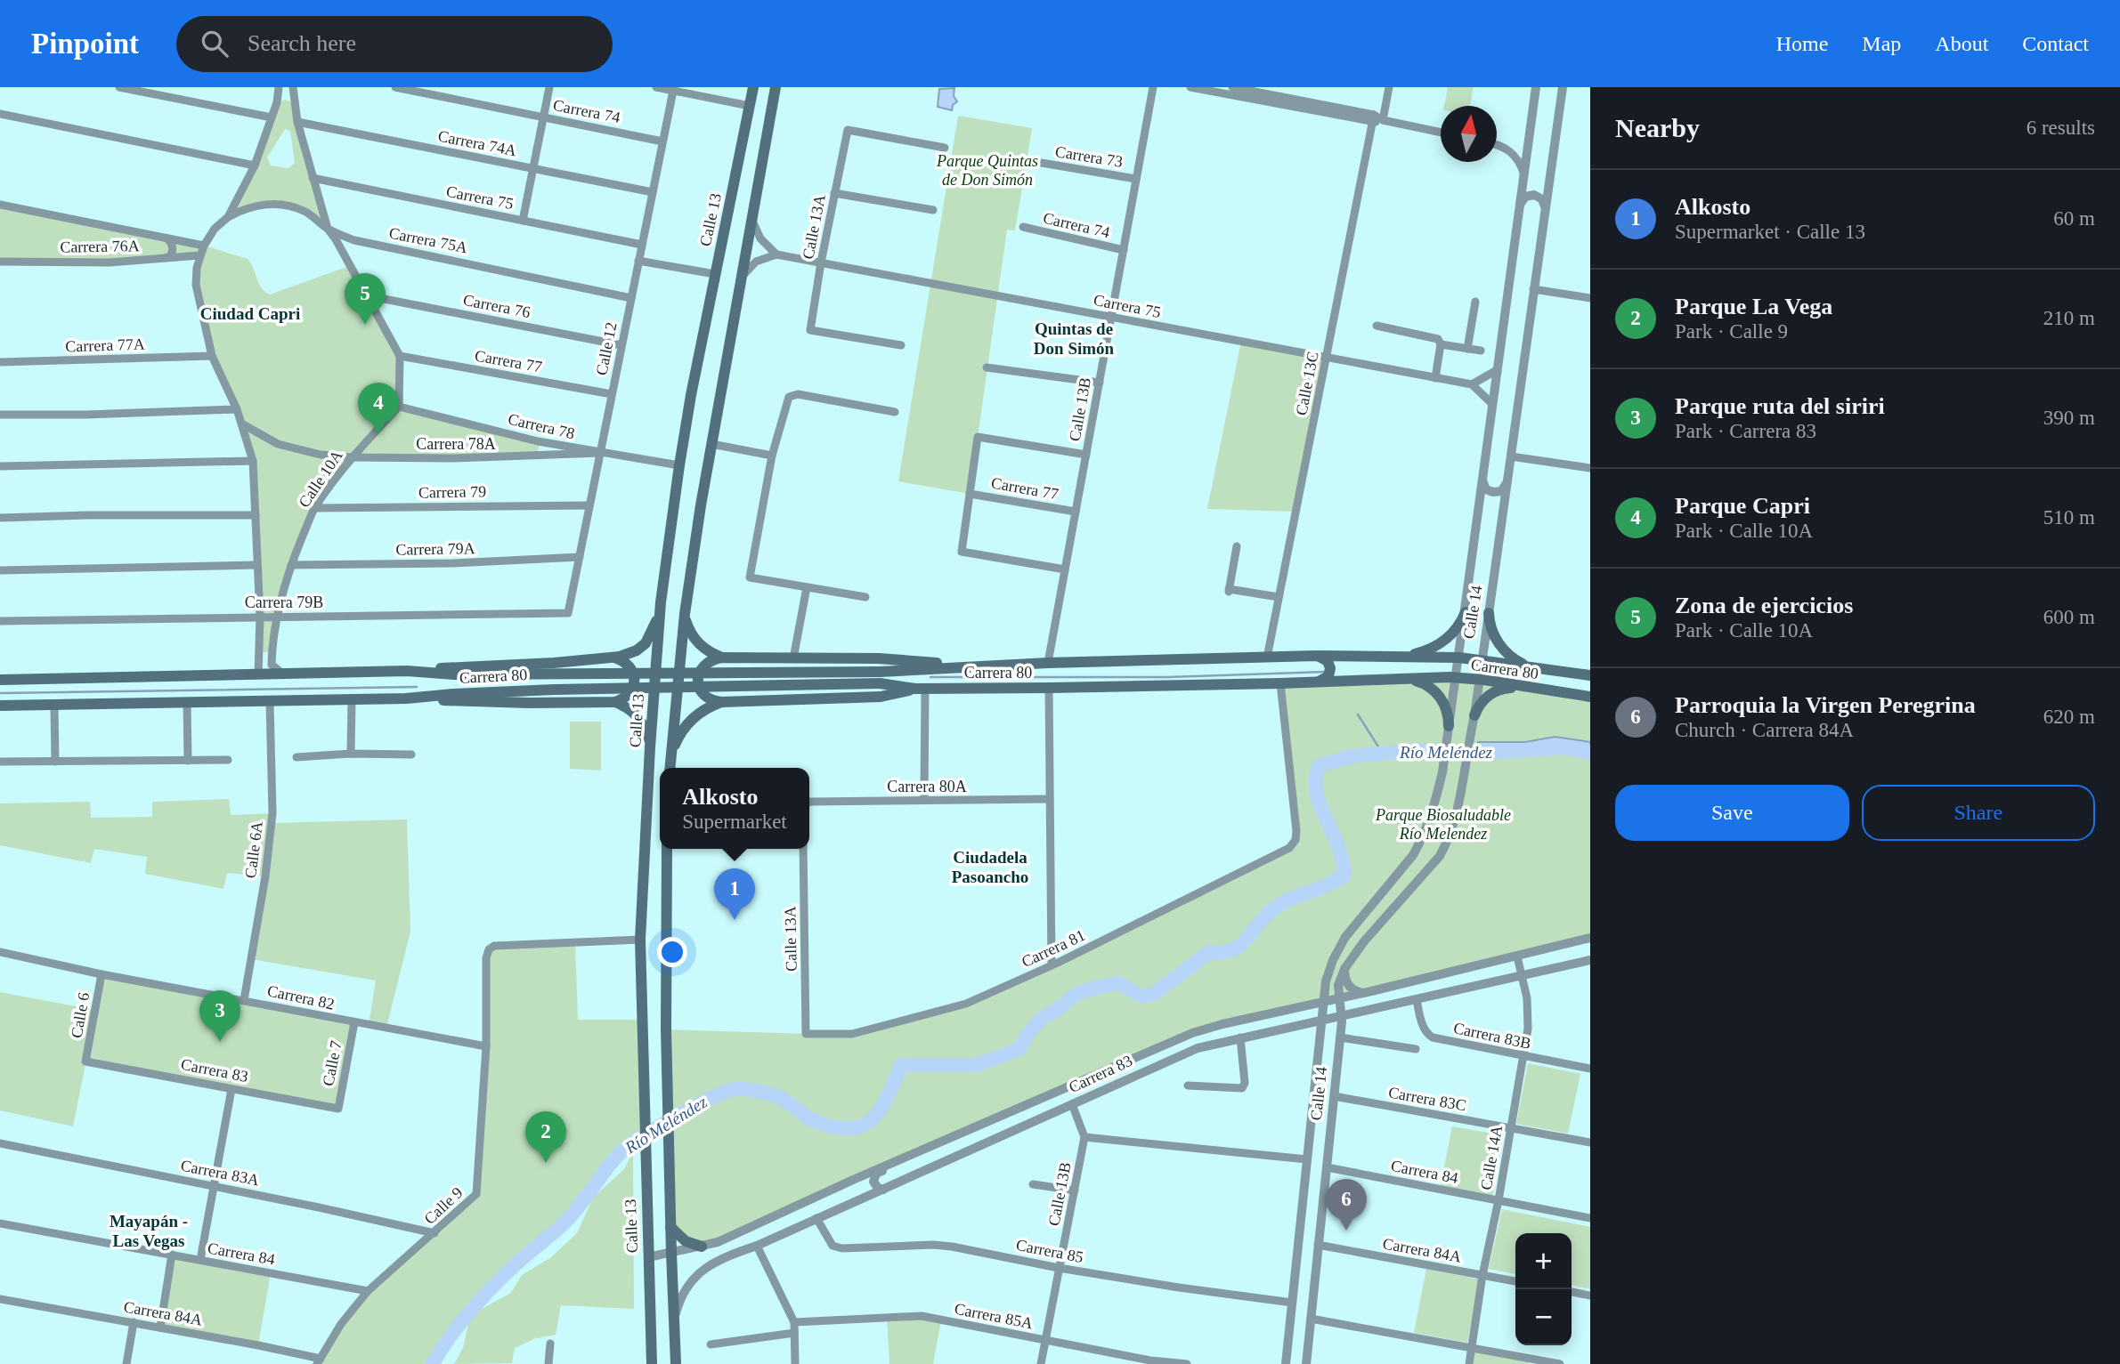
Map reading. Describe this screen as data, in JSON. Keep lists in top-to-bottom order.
{
  "streets": {
    "main road": ["Calle 13", "Carrera 80"],
    "street": [
      "Carrera 74",
      "Carrera 74A",
      "Carrera 73",
      "Carrera 75",
      "Calle 13A",
      "Carrera 75A",
      "Carrera 76A",
      "Carrera 76",
      "Carrera 77A",
      "Calle 12",
      "Carrera 77",
      "Calle 13C",
      "Calle 13B",
      "Carrera 78",
      "Carrera 78A",
      "Calle 10A",
      "Carrera 79",
      "Carrera 79A",
      "Carrera 79B",
      "Calle 14",
      "Carrera 80A",
      "Calle 6A",
      "Carrera 81",
      "Carrera 82",
      "Calle 6",
      "Carrera 83B",
      "Calle 7",
      "Carrera 83",
      "Carrera 83C",
      "Calle 14A",
      "Carrera 84",
      "Carrera 83A",
      "Calle 9",
      "Carrera 84A",
      "Carrera 85",
      "Carrera 85A"
    ]
  },
  "crossings": [
    ["Carrera 74", "Calle 12"],
    ["Carrera 74", "Calle 13B"],
    ["Carrera 74A", "Calle 12"],
    ["Carrera 73", "Calle 13B"],
    ["Carrera 75", "Calle 13A"],
    ["Carrera 75", "Calle 12"],
    ["Carrera 75", "Calle 13C"],
    ["Carrera 75", "Calle 13B"],
    ["Calle 13", "Carrera 78"],
    ["Calle 13", "Carrera 83"],
    ["Calle 13", "Calle 9"],
    ["Calle 13A", "Carrera 81"],
    ["Carrera 75A", "Calle 12"],
    ["Carrera 76", "Calle 12"],
    ["Calle 12", "Carrera 77"],
    ["Calle 12", "Carrera 78"],
    ["Calle 12", "Carrera 78A"],
    ["Calle 12", "Carrera 79"],
    ["Calle 12", "Carrera 79A"],
    ["Calle 12", "Carrera 79B"],
    ["Carrera 77", "Calle 13B"],
    ["Calle 13C", "Carrera 80"],
    ["Calle 13B", "Carrera 80"],
    ["Calle 13B", "Carrera 85"],
    ["Calle 13B", "Carrera 85A"],
    ["Carrera 78", "Carrera 78A"],
    ["Carrera 78", "Calle 10A"],
    ["Carrera 78A", "Calle 10A"],
    ["Calle 10A", "Carrera 79"],
    ["Calle 10A", "Carrera 79A"],
    ["Calle 10A", "Carrera 79B"],
    ["Calle 10A", "Carrera 80"],
    ["Calle 14", "Carrera 80"],
    ["Calle 14", "Carrera 83"],
    ["Calle 14", "Carrera 83C"],
    ["Calle 14", "Carrera 84"],
    ["Calle 14", "Carrera 84A"],
    ["Calle 14", "Carrera 85"],
    ["Carrera 80", "Calle 6A"],
    ["Carrera 80", "Carrera 81"],
    ["Calle 6A", "Carrera 82"],
    ["Carrera 82", "Calle 6"],
    ["Carrera 82", "Calle 7"],
    ["Carrera 82", "Calle 9"],
    ["Calle 6", "Carrera 83"],
    ["Carrera 83B", "Carrera 83"],
    ["Carrera 83B", "Calle 14A"],
    ["Calle 7", "Carrera 83"],
    ["Carrera 83", "Calle 14A"],
    ["Carrera 83", "Carrera 85"],
    ["Carrera 83C", "Calle 14A"],
    ["Calle 14A", "Carrera 84"],
    ["Calle 14A", "Carrera 84A"],
    ["Carrera 84", "Calle 9"],
    ["Carrera 83A", "Calle 9"],
    ["Calle 9", "Carrera 84A"]
  ],
  "districts": [
    "Ciudad Capri",
    "Quintas de Don Simón",
    "Ciudadela Pasoancho",
    "Mayapán - Las Vegas"
  ],
  "water": ["Río Meléndez"],
  "parks": ["Parque Quintas de Don Simón", "Parque Biosaludable Río Melendez"],
  "north": "top",
  "page": {
    "header": "Pinpoint",
    "search": "Search here",
    "nav": [
      "Home",
      "Map",
      "About",
      "Contact"
    ],
    "heading": ["Nearby", "6 results"],
    "list": [
      {
        "mark": "1",
        "name": "Alkosto",
        "note": "Supermarket · Calle 13",
        "value": "60 m"
      },
      {
        "mark": "2",
        "name": "Parque La Vega",
        "note": "Park · Calle 9",
        "value": "210 m"
      },
      {
        "mark": "3",
        "name": "Parque ruta del siriri",
        "note": "Park · Carrera 83",
        "value": "390 m"
      },
      {
        "mark": "4",
        "name": "Parque Capri",
        "note": "Park · Calle 10A",
        "value": "510 m"
      },
      {
        "mark": "5",
        "name": "Zona de ejercicios",
        "note": "Park · Calle 10A",
        "value": "600 m"
      },
      {
        "mark": "6",
        "name": "Parroquia la Virgen Peregrina",
        "note": "Church · Carrera 84A",
        "value": "620 m"
      }
    ],
    "pins": [
      "5",
      "4",
      "1",
      "3",
      "2",
      "6"
    ],
    "buttons": ["Save", "Share"],
    "popup": ["Alkosto", "Supermarket"],
    "map_buttons": ["+", "−"]
  }
}
